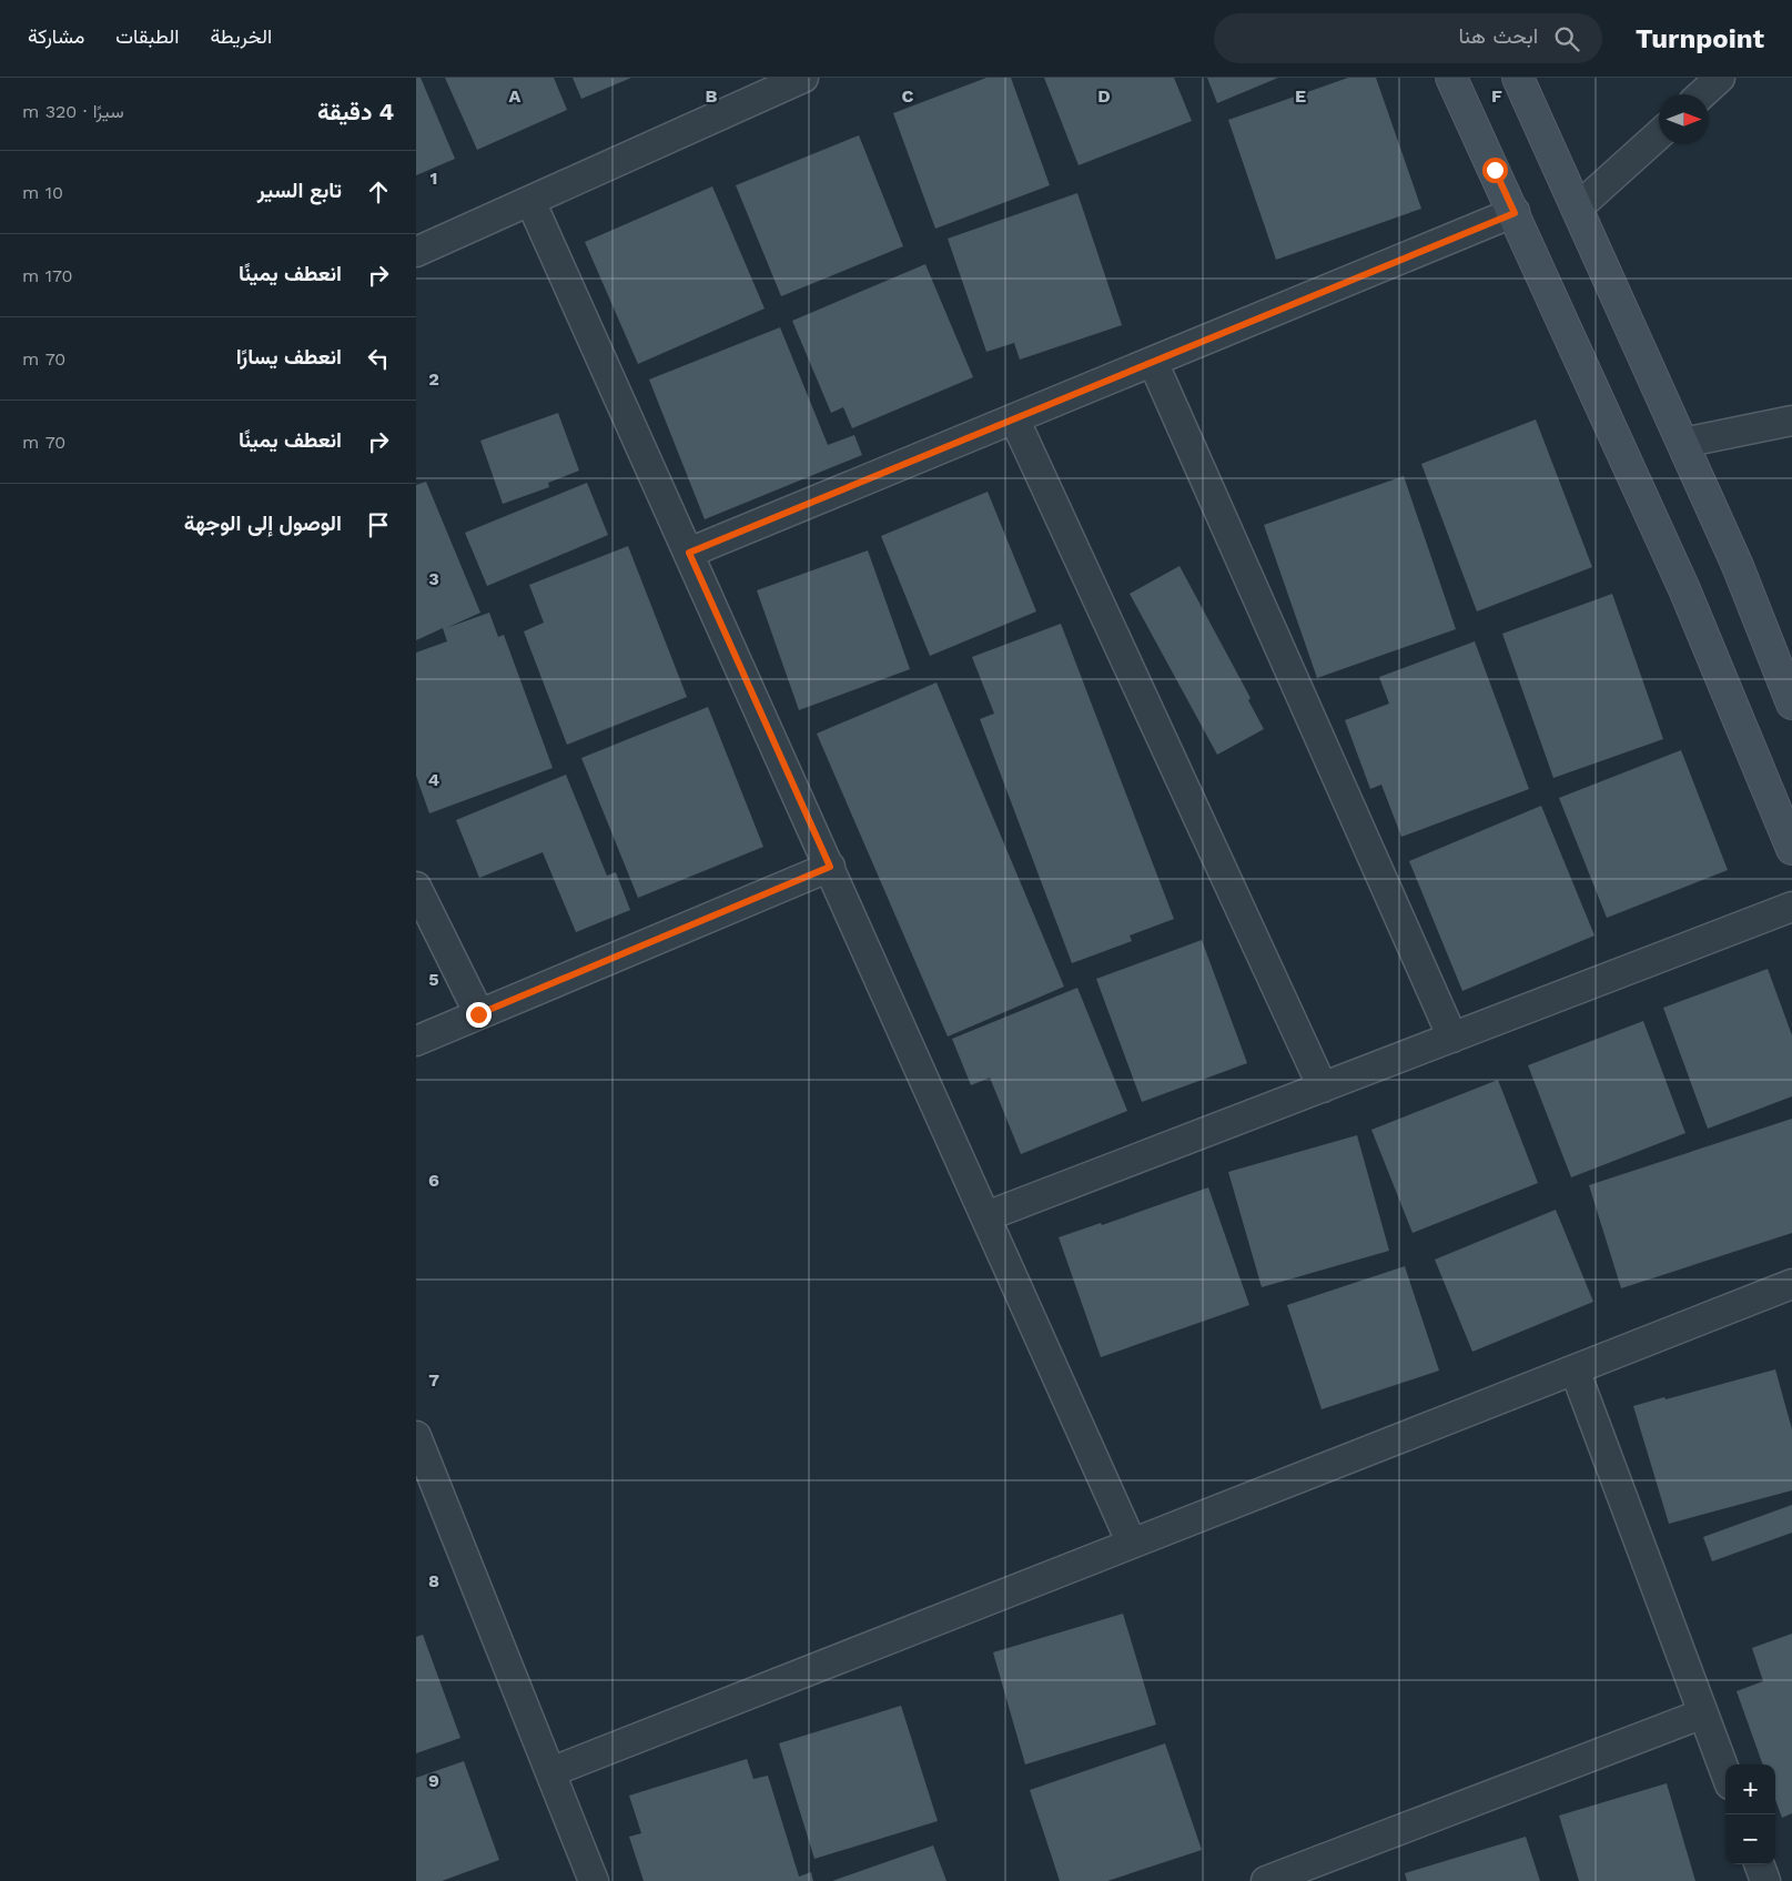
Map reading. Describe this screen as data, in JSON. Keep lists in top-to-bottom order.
{
  "north": "right",
  "page": {
    "header": "Turnpoint",
    "search": "ابحث هنا",
    "nav": ["الخريطة", "الطبقات", "مشاركة"],
    "heading": ["4 دقيقة", "سيرًا · 320 m"],
    "list": [
      ["تابع السير", "10 m"],
      ["انعطف يمينًا", "170 m"],
      ["انعطف يسارًا", "70 m"],
      ["انعطف يمينًا", "70 m"],
      "الوصول إلى الوجهة"
    ],
    "map_buttons": ["+", "−"]
  },
  "grid": {
    "columns": [
      "A",
      "B",
      "C",
      "D",
      "E",
      "F"
    ],
    "rows": [
      "1",
      "2",
      "3",
      "4",
      "5",
      "6",
      "7",
      "8",
      "9"
    ]
  }
}
